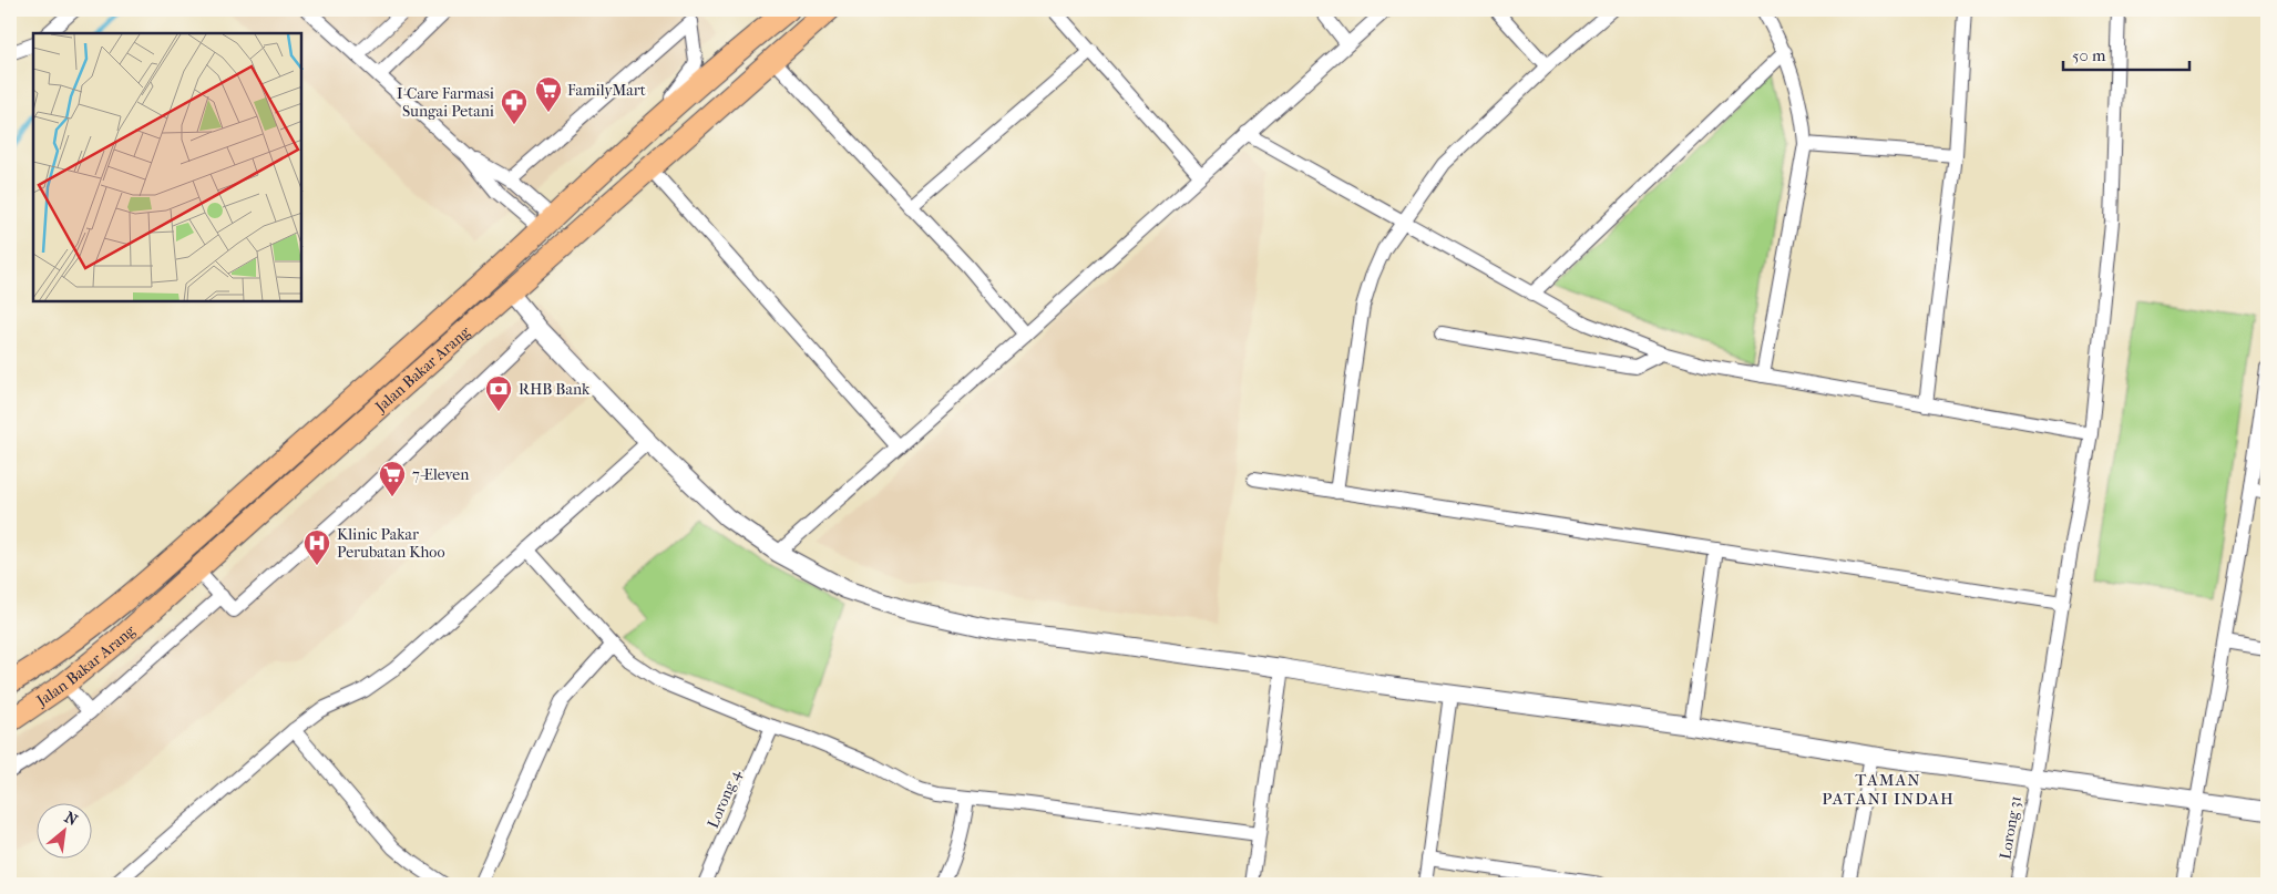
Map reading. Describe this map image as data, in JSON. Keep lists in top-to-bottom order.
{
  "streets": {
    "main road": ["Jalan Bakar Arang"],
    "street": ["Lorong 4", "Lorong 31"]
  },
  "districts": ["TAMAN PATANI INDAH"],
  "places": {
    "supermarket": ["FamilyMart", "7-Eleven"],
    "pharmacy": ["I-Care Farmasi Sungai Petani"],
    "bank": ["RHB Bank"],
    "hospital": ["Klinic Pakar Perubatan Khoo"]
  },
  "scale_bar": "50 m",
  "north": "top right"
}
